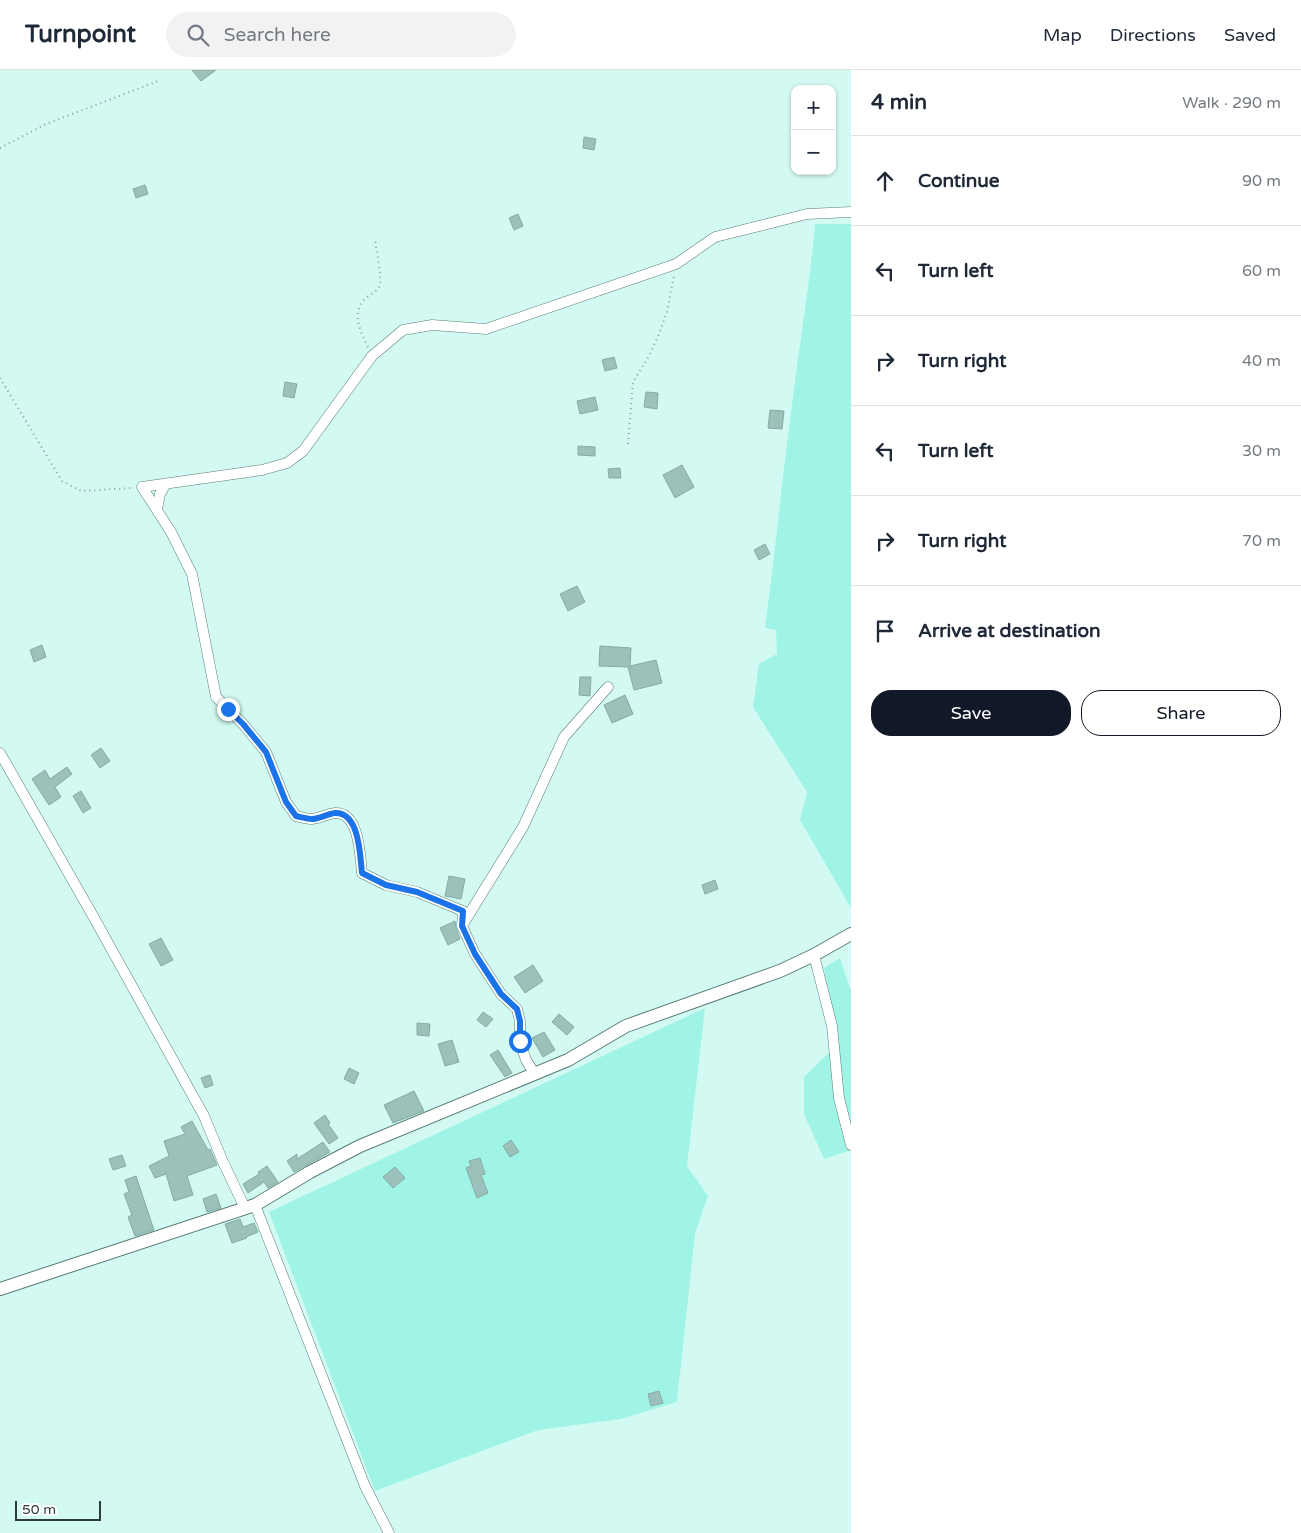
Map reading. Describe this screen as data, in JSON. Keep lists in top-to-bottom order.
{
  "scale_bar": "50 m",
  "page": {
    "header": "Turnpoint",
    "search": "Search here",
    "nav": ["Map", "Directions", "Saved"],
    "heading": ["4 min", "Walk · 290 m"],
    "map_buttons": ["+", "−"],
    "list": [
      ["Continue", "90 m"],
      ["Turn left", "60 m"],
      ["Turn right", "40 m"],
      ["Turn left", "30 m"],
      ["Turn right", "70 m"],
      "Arrive at destination"
    ],
    "buttons": ["Save", "Share"],
    "scale": "50 m"
  }
}
